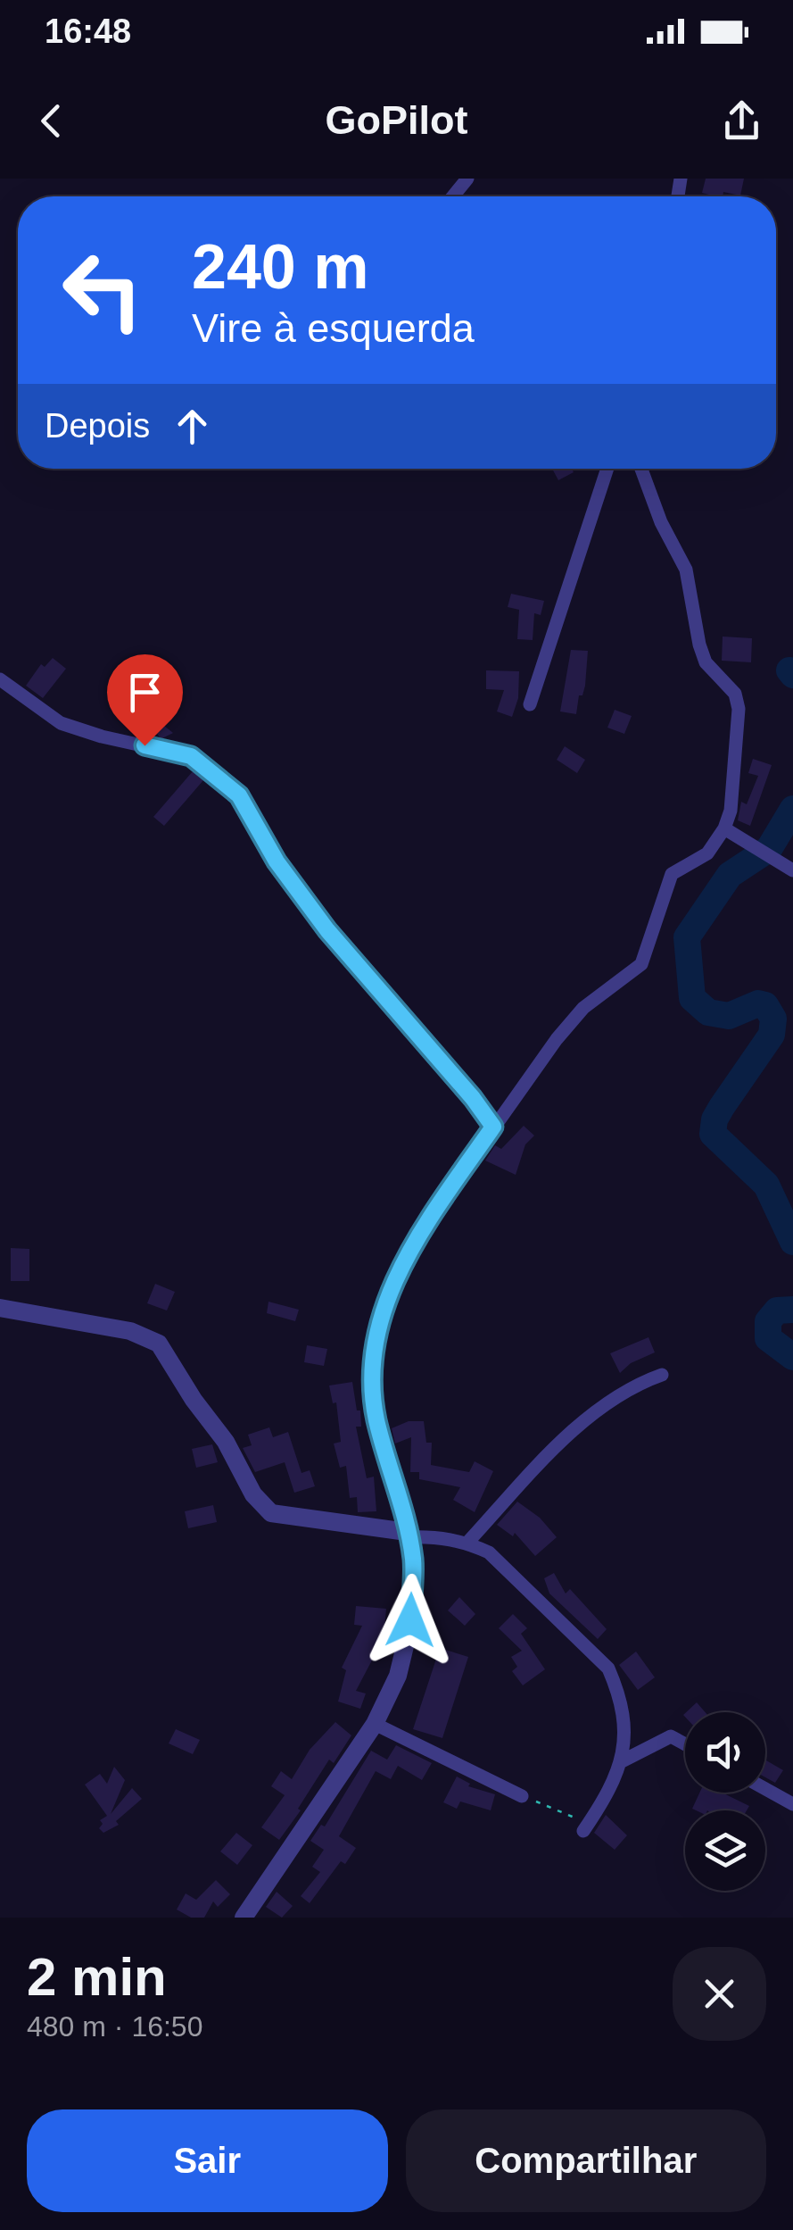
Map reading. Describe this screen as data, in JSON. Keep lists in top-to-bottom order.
{
  "page": {
    "status": "16:48",
    "header": "GoPilot",
    "turn": ["240 m", "Vire à esquerda"],
    "then": "Depois",
    "heading": ["2 min", "480 m · 16:50"],
    "buttons": ["Sair", "Compartilhar"]
  }
}
